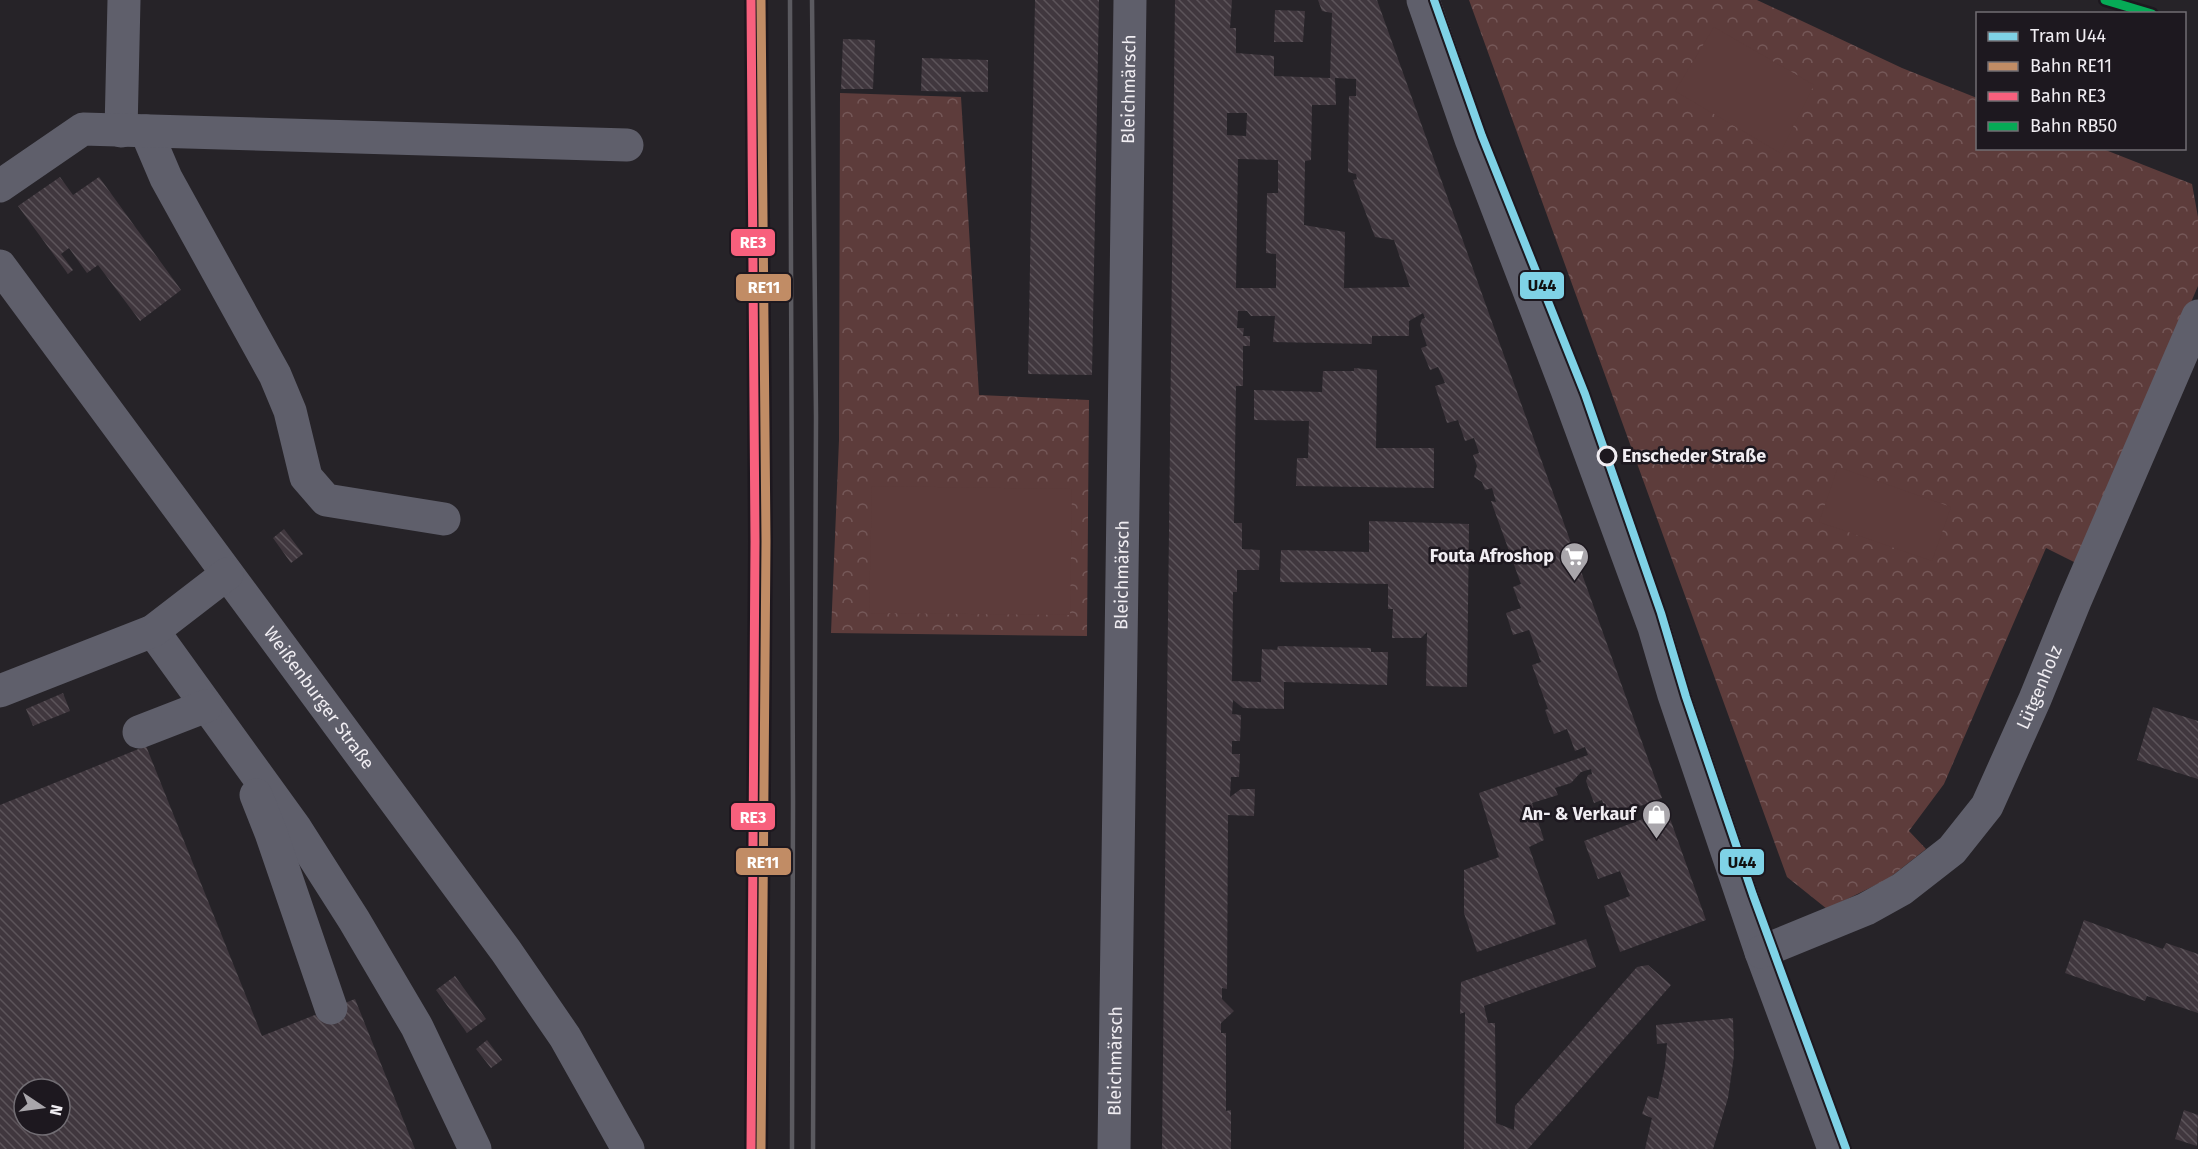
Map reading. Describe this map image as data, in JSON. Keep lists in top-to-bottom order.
{
  "streets": {
    "street": ["Bleichmärsch", "Lütgenholz", "Weißenburger Straße"]
  },
  "places": {
    "other": ["Enscheder Straße"],
    "supermarket": ["Fouta Afroshop"],
    "shop": ["An- & Verkauf"]
  },
  "lines": [
    "tram line U44",
    "rail line RE11",
    "rail line RE3",
    "rail line RB50"
  ],
  "legend": [
    "Tram U44",
    "Bahn RE11",
    "Bahn RE3",
    "Bahn RB50"
  ],
  "north": "right"
}
